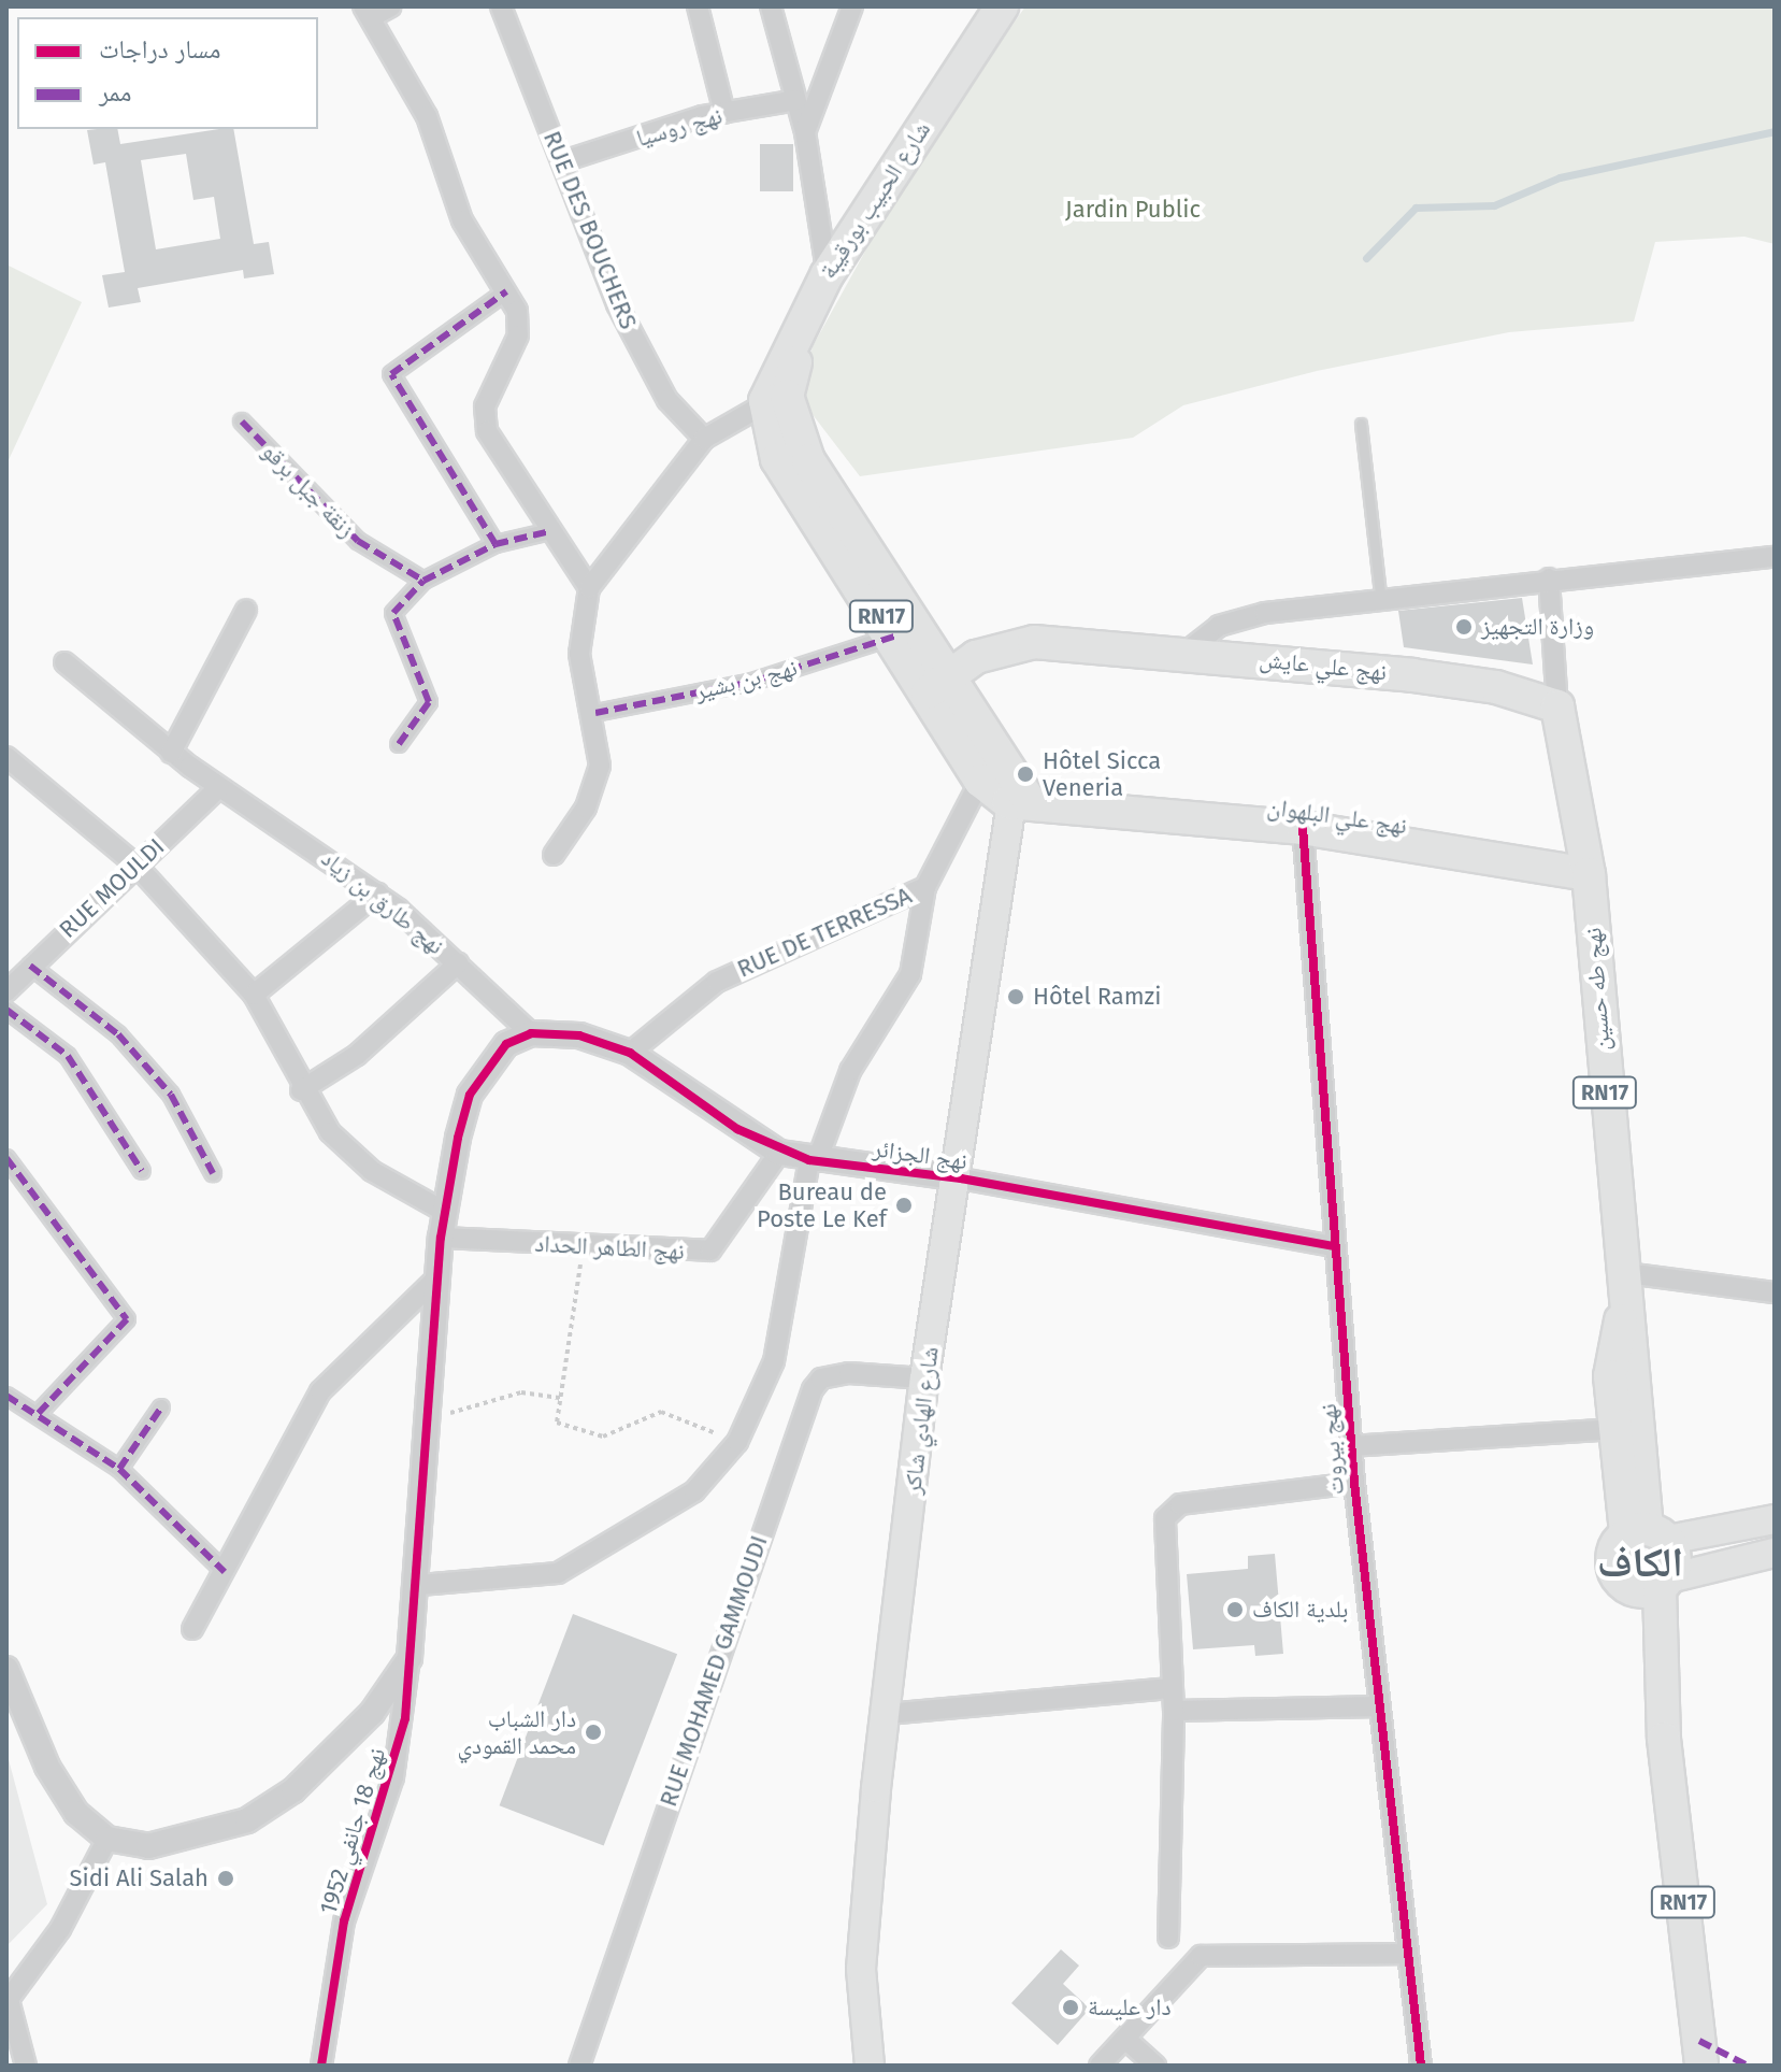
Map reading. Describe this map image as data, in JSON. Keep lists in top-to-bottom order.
{
  "streets": {
    "main road": [
      "شارع الحبيب بورقيبة",
      "RN17",
      "نهج علي عايش",
      "نهج علي البلهوان",
      "نهج طه حسين",
      "شارع الهادي شاكر"
    ],
    "street": [
      "نهج روسيا",
      "RUE DES BOUCHERS",
      "زنقة جبل برقو",
      "نهج بن بشير",
      "RUE MOULDI",
      "نهج طارق بن زياد",
      "RUE DE TERRESSA",
      "نهج الجزائر",
      "نهج الطاهر الحداد",
      "نهج بيروت",
      "RUE MOHAMED GAMMOUDI",
      "نهج 18 جانفي 1952"
    ]
  },
  "crossings": [
    ["نهج روسيا", "RUE DES BOUCHERS"],
    ["شارع الحبيب بورقيبة", "RN17"],
    ["RN17", "نهج علي عايش"],
    ["RN17", "نهج بن بشير"],
    ["RN17", "نهج علي البلهوان"],
    ["RN17", "RUE DE TERRESSA"],
    ["RN17", "نهج طه حسين"],
    ["RN17", "شارع الهادي شاكر"],
    ["نهج علي البلهوان", "نهج طه حسين"],
    ["نهج علي البلهوان", "شارع الهادي شاكر"],
    ["نهج علي البلهوان", "نهج بيروت"],
    ["RUE MOULDI", "نهج طارق بن زياد"],
    ["نهج طارق بن زياد", "نهج الجزائر"],
    ["RUE DE TERRESSA", "نهج الجزائر"],
    ["نهج الجزائر", "نهج الطاهر الحداد"],
    ["نهج الجزائر", "شارع الهادي شاكر"],
    ["نهج الجزائر", "نهج بيروت"],
    ["شارع الهادي شاكر", "RUE MOHAMED GAMMOUDI"]
  ],
  "districts": ["الكاف"],
  "parks": ["Jardin Public"],
  "places": [
    "وزارة التجهيز",
    "Hôtel Sicca Veneria",
    "Hôtel Ramzi",
    "Bureau de Poste Le Kef",
    "بلدية الكاف",
    "دار الشباب محمد القمودي",
    "Sidi Ali Salah",
    "دار عليسة"
  ],
  "legend": ["مسار دراجات", "ممر"]
}
